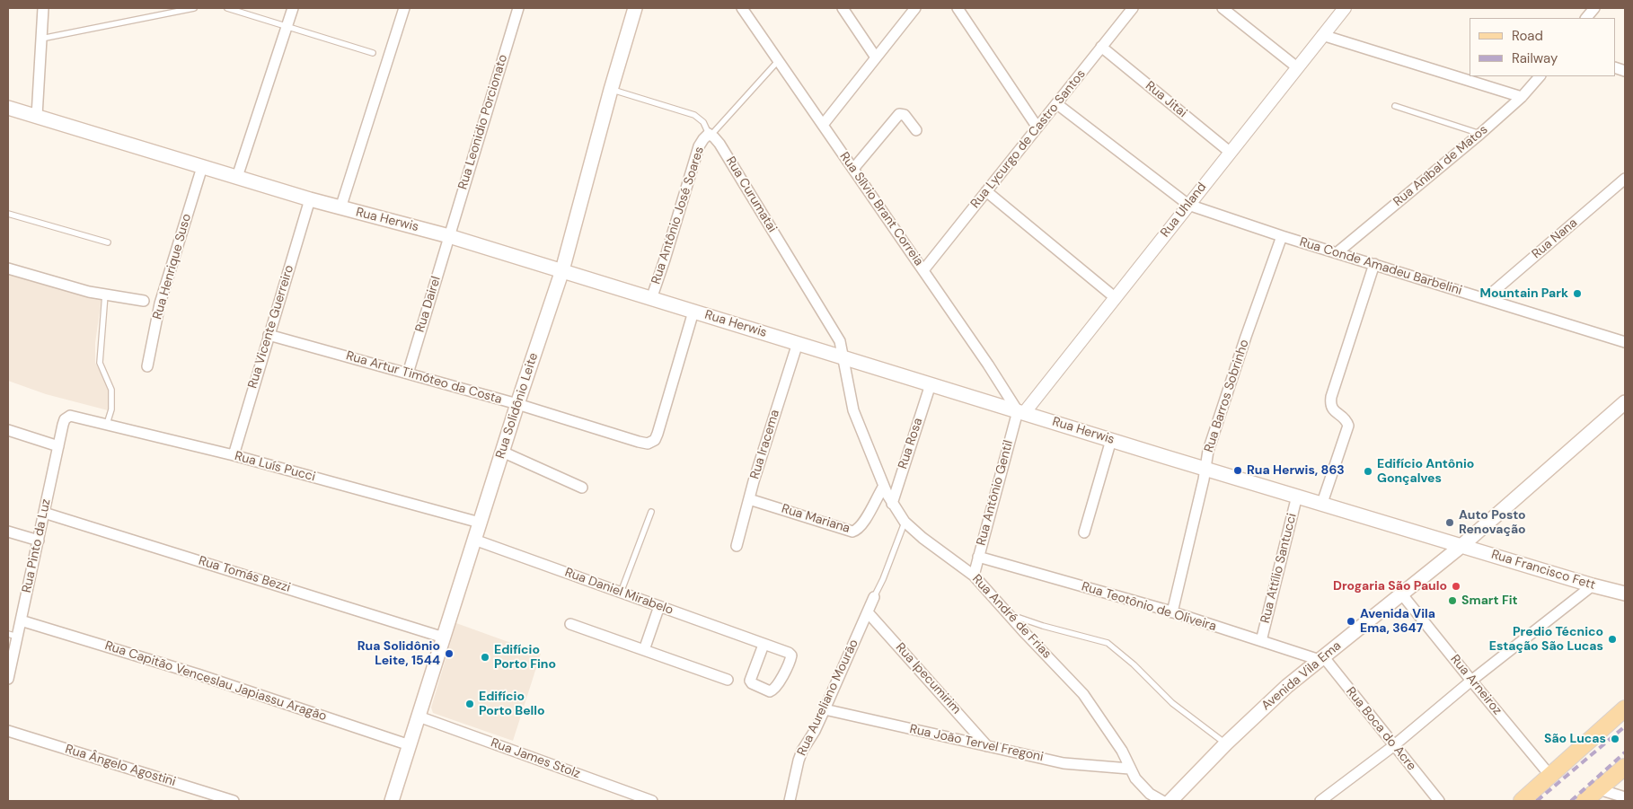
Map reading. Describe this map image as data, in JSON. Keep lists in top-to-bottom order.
{
  "streets": {
    "main road": [
      "Rua Herwis",
      "Rua Solidônio Leite",
      "Rua Francisco Fett",
      "Avenida Vila Ema"
    ],
    "street": [
      "Rua Jitai",
      "Rua Leonidio Porcionato",
      "Rua Lycurgo de Castro Santos",
      "Rua Aníbal de Matos",
      "Rua Curumatai",
      "Rua Sílvio Brant Correia",
      "Rua Uhland",
      "Rua Antônio José Soares",
      "Rua Nana",
      "Rua Henrique Suso",
      "Rua Conde Amadeu Barbelini",
      "Rua Dairel",
      "Rua Vicente Guerreiro",
      "Rua Artur Timóteo da Costa",
      "Rua Barros Sobrinho",
      "Rua Rosa",
      "Rua Iracema",
      "Rua Luís Pucci",
      "Rua Antônio Gentil",
      "Rua Mariana",
      "Rua Pinto da Luz",
      "Rua Attílio Santucci",
      "Rua Tomás Bezzi",
      "Rua Daniel Mirabelo",
      "Rua Teotônio de Oliveira",
      "Rua André de Frias",
      "Rua Ipecumirim",
      "Rua Capitão Venceslau Japiassu Aragão",
      "Rua Arneiroz",
      "Rua Aureliano Mourão",
      "Rua Boca do Acre",
      "Rua João Tervel Fregoni",
      "Rua James Stolz",
      "Rua Ângelo Agostini"
    ]
  },
  "crossings": [
    ["Rua Jitai", "Rua Lycurgo de Castro Santos"],
    ["Rua Jitai", "Rua Uhland"],
    ["Rua Leonidio Porcionato", "Rua Herwis"],
    ["Rua Leonidio Porcionato", "Rua Dairel"],
    ["Rua Lycurgo de Castro Santos", "Rua Sílvio Brant Correia"],
    ["Rua Lycurgo de Castro Santos", "Rua Conde Amadeu Barbelini"],
    ["Rua Aníbal de Matos", "Rua Conde Amadeu Barbelini"],
    ["Rua Curumatai", "Rua Antônio José Soares"],
    ["Rua Curumatai", "Rua Herwis"],
    ["Rua Curumatai", "Rua Solidônio Leite"],
    ["Rua Curumatai", "Rua André de Frias"],
    ["Rua Sílvio Brant Correia", "Rua Uhland"],
    ["Rua Sílvio Brant Correia", "Rua Antônio José Soares"],
    ["Rua Sílvio Brant Correia", "Rua Herwis"],
    ["Rua Sílvio Brant Correia", "Rua Antônio Gentil"],
    ["Rua Uhland", "Rua Herwis"],
    ["Rua Uhland", "Rua Conde Amadeu Barbelini"],
    ["Rua Uhland", "Rua Antônio Gentil"],
    ["Rua Antônio José Soares", "Rua Herwis"],
    ["Rua Herwis", "Rua Henrique Suso"],
    ["Rua Herwis", "Rua Dairel"],
    ["Rua Herwis", "Rua Vicente Guerreiro"],
    ["Rua Herwis", "Rua Artur Timóteo da Costa"],
    ["Rua Herwis", "Rua Barros Sobrinho"],
    ["Rua Herwis", "Rua Solidônio Leite"],
    ["Rua Herwis", "Rua Rosa"],
    ["Rua Herwis", "Rua Iracema"],
    ["Rua Herwis", "Rua Antônio Gentil"],
    ["Rua Herwis", "Rua Attílio Santucci"],
    ["Rua Herwis", "Rua Francisco Fett"],
    ["Rua Herwis", "Rua André de Frias"],
    ["Rua Herwis", "Avenida Vila Ema"],
    ["Rua Nana", "Rua Conde Amadeu Barbelini"],
    ["Rua Conde Amadeu Barbelini", "Rua Barros Sobrinho"],
    ["Rua Dairel", "Rua Artur Timóteo da Costa"],
    ["Rua Vicente Guerreiro", "Rua Artur Timóteo da Costa"],
    ["Rua Vicente Guerreiro", "Rua Luís Pucci"],
    ["Rua Artur Timóteo da Costa", "Rua Solidônio Leite"],
    ["Rua Barros Sobrinho", "Rua Teotônio de Oliveira"],
    ["Rua Solidônio Leite", "Rua Luís Pucci"],
    ["Rua Solidônio Leite", "Rua Tomás Bezzi"],
    ["Rua Solidônio Leite", "Rua Daniel Mirabelo"],
    ["Rua Solidônio Leite", "Rua Capitão Venceslau Japiassu Aragão"],
    ["Rua Solidônio Leite", "Rua James Stolz"],
    ["Rua Rosa", "Rua André de Frias"],
    ["Rua Iracema", "Rua Mariana"],
    ["Rua Luís Pucci", "Rua Pinto da Luz"],
    ["Rua Antônio Gentil", "Rua Teotônio de Oliveira"],
    ["Rua Antônio Gentil", "Rua André de Frias"],
    ["Rua Mariana", "Rua André de Frias"],
    ["Rua Pinto da Luz", "Rua Tomás Bezzi"],
    ["Rua Pinto da Luz", "Rua Capitão Venceslau Japiassu Aragão"],
    ["Rua Attílio Santucci", "Rua Teotônio de Oliveira"],
    ["Rua Francisco Fett", "Avenida Vila Ema"],
    ["Rua Teotônio de Oliveira", "Avenida Vila Ema"],
    ["Rua Teotônio de Oliveira", "Rua Boca do Acre"],
    ["Rua André de Frias", "Rua João Tervel Fregoni"],
    ["Avenida Vila Ema", "Rua Arneiroz"],
    ["Avenida Vila Ema", "Rua Boca do Acre"],
    ["Rua Ipecumirim", "Rua Aureliano Mourão"],
    ["Rua Ipecumirim", "Rua João Tervel Fregoni"],
    ["Rua Aureliano Mourão", "Rua João Tervel Fregoni"]
  ],
  "places": [
    "Mountain Park",
    "Rua Herwis, 863",
    "Edifício Antônio Gonçalves",
    "Auto Posto Renovação",
    "Drogaria São Paulo",
    "Smart Fit",
    "Avenida Vila Ema, 3647",
    "Predio Técnico Estação São Lucas",
    "Rua Solidônio Leite, 1544",
    "Edifício Porto Fino",
    "Edifício Porto Bello",
    "São Lucas"
  ],
  "legend": ["Road", "Railway"]
}
